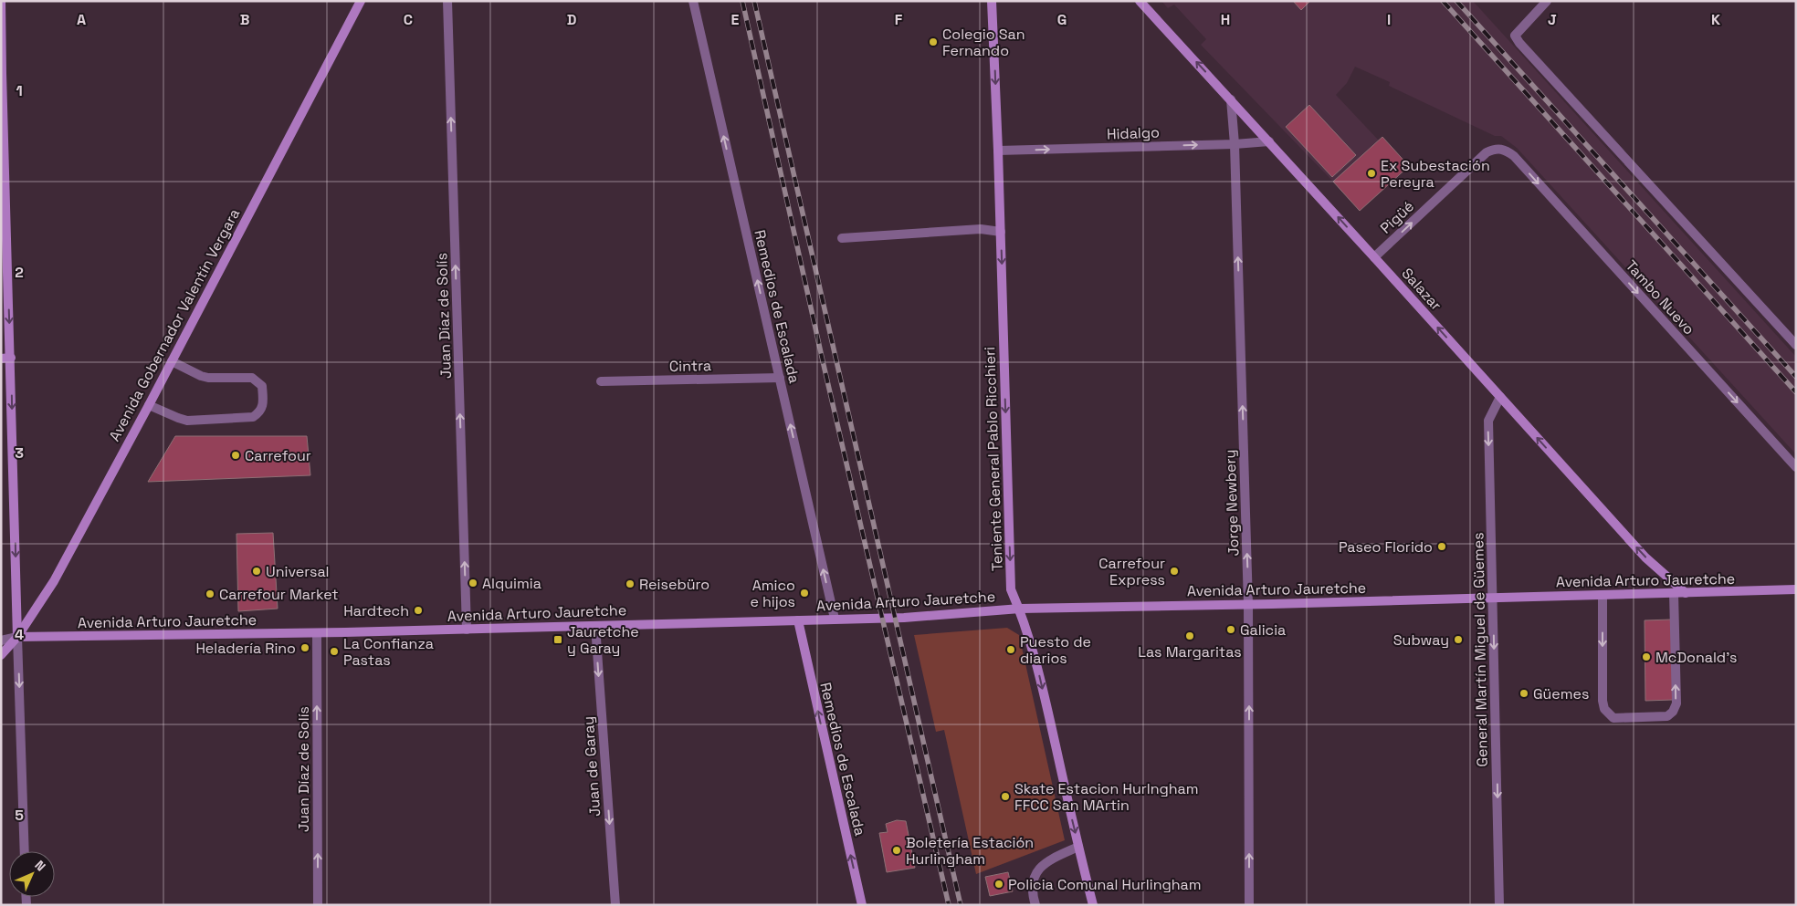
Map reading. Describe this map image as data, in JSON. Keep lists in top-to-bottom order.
{
  "streets": {
    "street": [
      "Hidalgo",
      "Pigüé",
      "Salazar",
      "Tambo Nuevo",
      "Remedios de Escalada",
      "Juan Díaz de Solís",
      "Avenida Gobernador Valentín Vergara",
      "Cintra",
      "Teniente General Pablo Ricchieri",
      "Jorge Newbery",
      "Avenida Arturo Jauretche",
      "General Martín Miguel de Güemes",
      "Juan de Garay"
    ]
  },
  "crossings": [
    ["Hidalgo", "Salazar"],
    ["Hidalgo", "Teniente General Pablo Ricchieri"],
    ["Hidalgo", "Jorge Newbery"],
    ["Pigüé", "Salazar"],
    ["Pigüé", "Tambo Nuevo"],
    ["Salazar", "Jorge Newbery"],
    ["Salazar", "Avenida Arturo Jauretche"],
    ["Salazar", "General Martín Miguel de Güemes"],
    ["Remedios de Escalada", "Cintra"],
    ["Remedios de Escalada", "Avenida Arturo Jauretche"],
    ["Juan Díaz de Solís", "Avenida Arturo Jauretche"],
    ["Avenida Gobernador Valentín Vergara", "Avenida Arturo Jauretche"],
    ["Teniente General Pablo Ricchieri", "Avenida Arturo Jauretche"],
    ["Jorge Newbery", "Avenida Arturo Jauretche"],
    ["Avenida Arturo Jauretche", "General Martín Miguel de Güemes"],
    ["Avenida Arturo Jauretche", "Juan de Garay"]
  ],
  "one_way": [
    "Hidalgo",
    "Pigüé",
    "Salazar",
    "Remedios de Escalada",
    "Juan Díaz de Solís",
    "Teniente General Pablo Ricchieri",
    "Jorge Newbery",
    "General Martín Miguel de Güemes",
    "Juan de Garay"
  ],
  "places": {
    "other": [
      "Colegio San Fernando",
      "Ex Subestación Pereyra",
      "Carrefour",
      "Paseo Florido",
      "Universal",
      "Carrefour Express",
      "Alquimia",
      "Reisebüro",
      "Amico e hijos",
      "Carrefour Market",
      "Hardtech",
      "Galicia",
      "Las Margaritas",
      "Subway",
      "Heladería Rino",
      "Puesto de diarios",
      "La Confianza Pastas",
      "McDonald's",
      "Güemes",
      "Skate Estacion Hurlngham FFCC San MArtin",
      "Boletería Estación Hurlingham",
      "Policia Comunal Hurlingham"
    ],
    "transit": ["Jauretche y Garay"]
  },
  "north": "top right",
  "grid": {
    "columns": [
      "A",
      "B",
      "C",
      "D",
      "E",
      "F",
      "G",
      "H",
      "I",
      "J",
      "K"
    ],
    "rows": [
      "1",
      "2",
      "3",
      "4",
      "5"
    ]
  }
}
